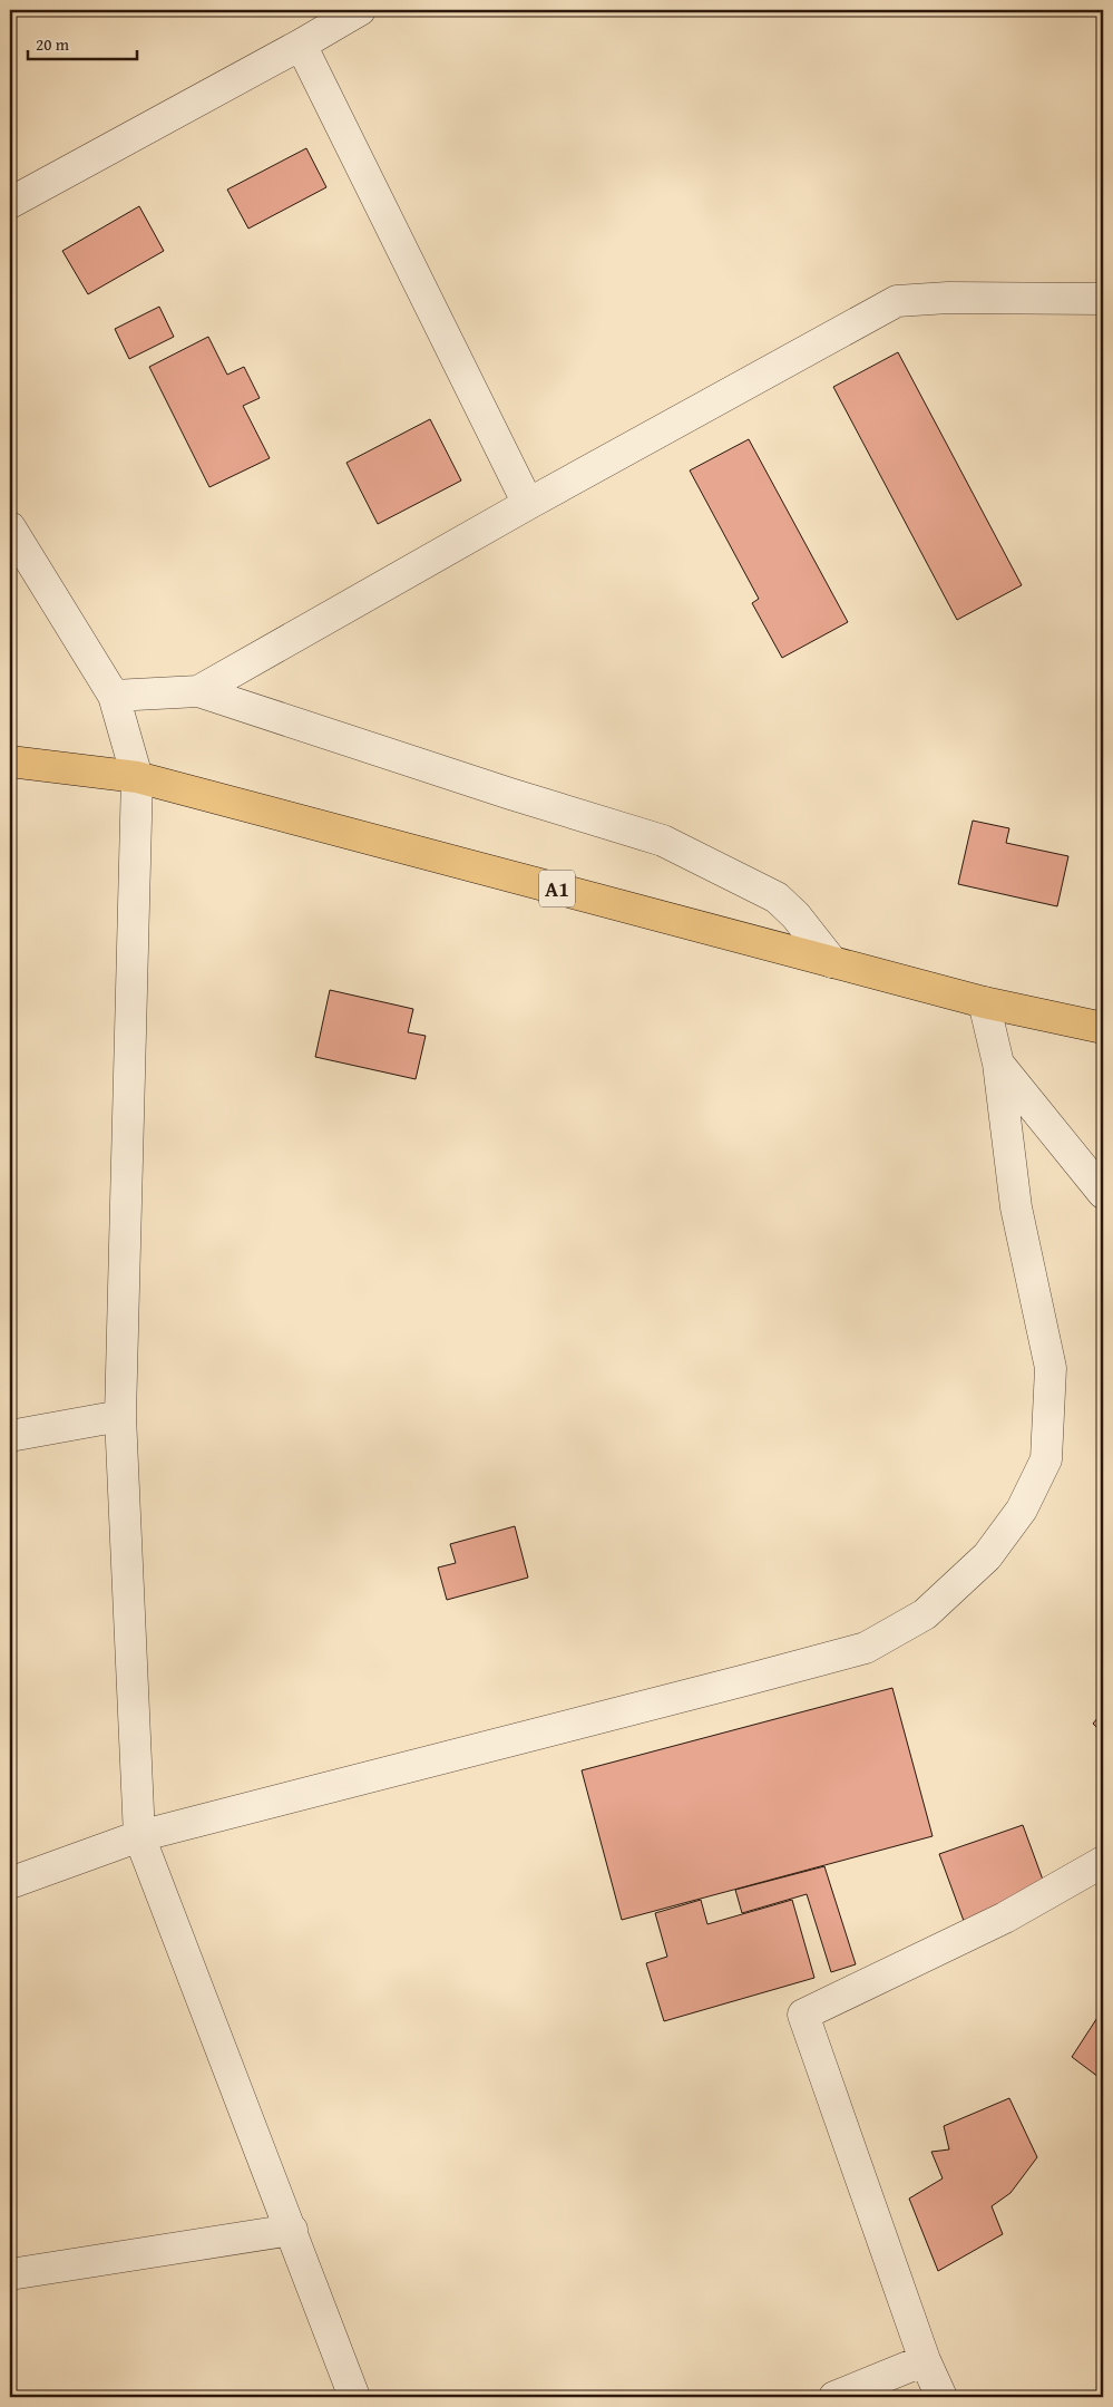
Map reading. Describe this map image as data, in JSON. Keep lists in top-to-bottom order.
{
  "streets": {
    "main road": ["A1"]
  },
  "scale_bar": "20 m"
}
